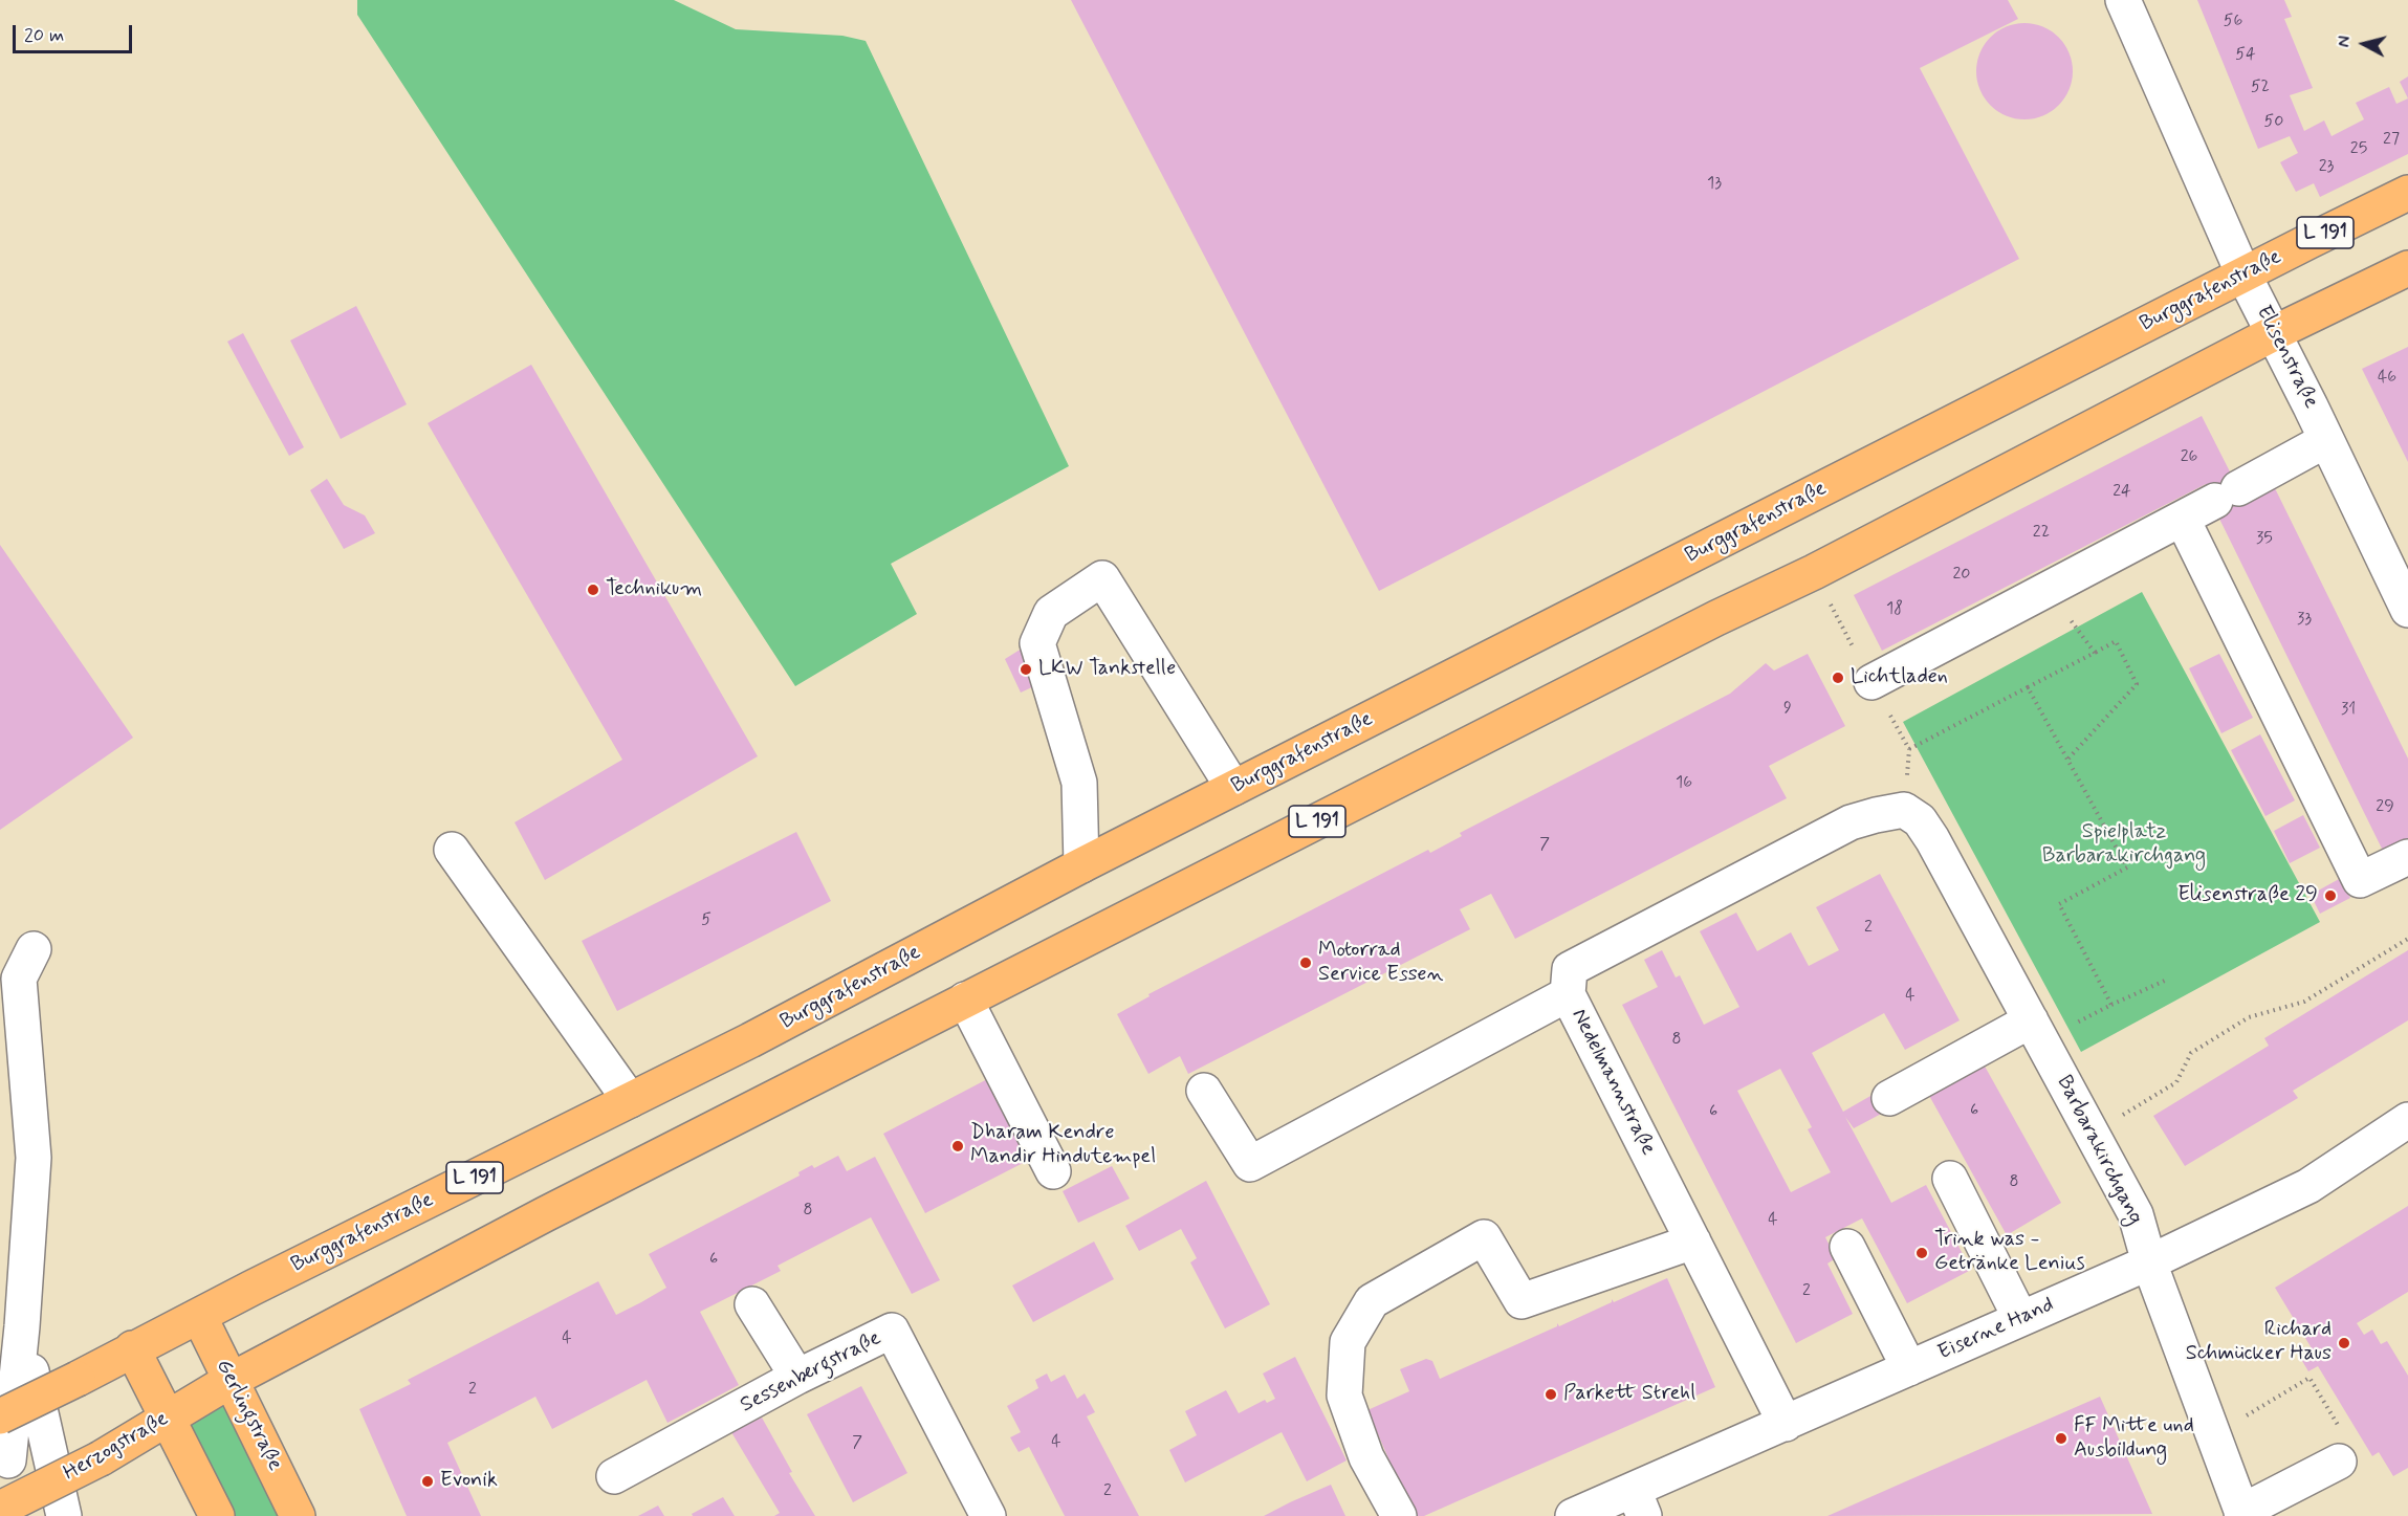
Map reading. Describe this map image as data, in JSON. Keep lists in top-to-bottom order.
{
  "streets": {
    "main road": [
      "L 191",
      "Burggrafenstraße",
      "Gerlingstraße",
      "Herzogstraße"
    ],
    "street": [
      "Elisenstraße",
      "Nedelmannstraße",
      "Barbarakirchgang",
      "Eiserne Hand",
      "Sessenbergstraße"
    ]
  },
  "crossings": [
    ["L 191", "Burggrafenstraße"],
    ["L 191", "Elisenstraße"],
    ["L 191", "Gerlingstraße"],
    ["L 191", "Herzogstraße"],
    ["Burggrafenstraße", "Elisenstraße"],
    ["Burggrafenstraße", "Gerlingstraße"],
    ["Nedelmannstraße", "Barbarakirchgang"],
    ["Nedelmannstraße", "Eiserne Hand"],
    ["Barbarakirchgang", "Eiserne Hand"],
    ["Gerlingstraße", "Herzogstraße"]
  ],
  "parks": ["Spielplatz Barbarakirchgang"],
  "places": [
    "Technikum",
    "LKW Tankstelle",
    "Lichtladen",
    "Elisenstraße 29",
    "Motorrad Service Essen",
    "Dharam Kendre Mandir Hindutempel",
    "Trink was - Getränke Lenius",
    "Richard Schmücker Haus",
    "Parkett Strehl",
    "FF Mitte und Ausbildung",
    "Evonik"
  ],
  "house_numbers": [
    "56",
    "54",
    "52",
    "50",
    "27",
    "25",
    "23",
    "13",
    "46",
    "26",
    "24",
    "22",
    "35",
    "20",
    "18",
    "33",
    "9",
    "31",
    "16",
    "29",
    "7",
    "5",
    "2",
    "4",
    "8",
    "6",
    "6",
    "8",
    "8",
    "4",
    "6",
    "2",
    "4",
    "2",
    "4",
    "7",
    "2"
  ],
  "scale_bar": "20 m",
  "north": "left"
}
